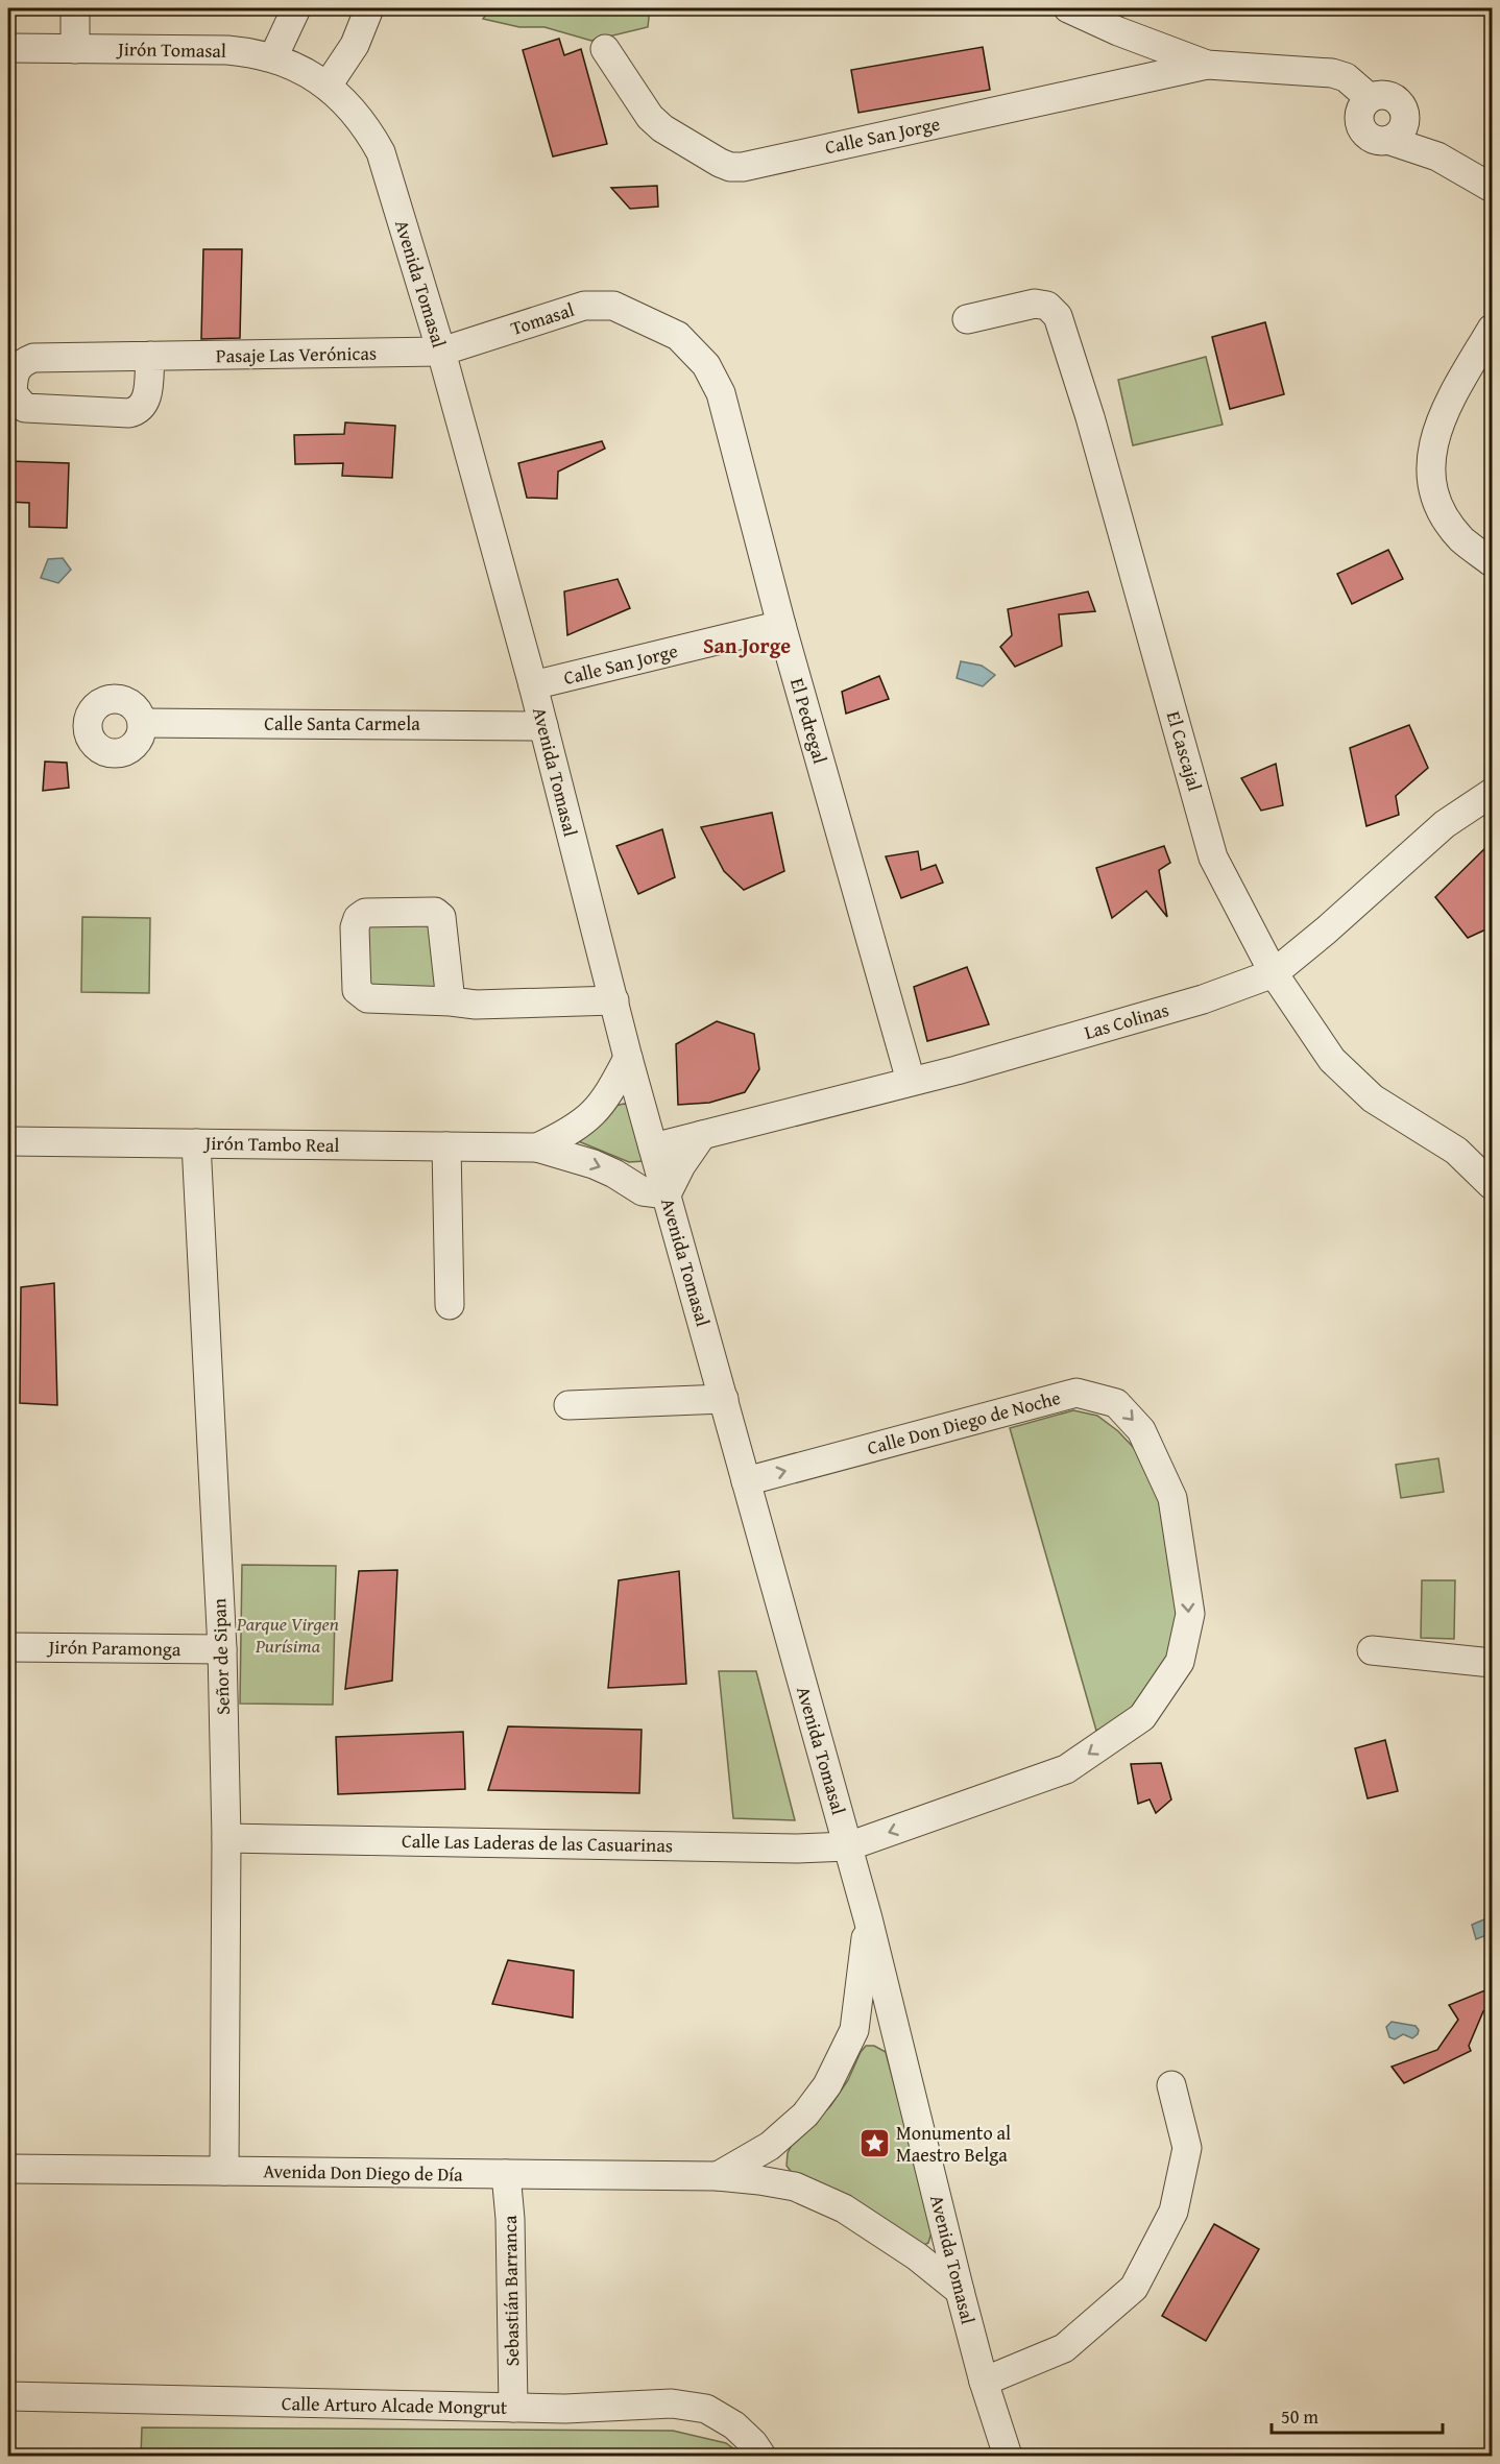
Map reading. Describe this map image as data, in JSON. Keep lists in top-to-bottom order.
{
  "streets": {
    "street": [
      "Jirón Tomasal",
      "Calle San Jorge",
      "Avenida Tomasal",
      "Tomasal",
      "Pasaje Las Verónicas",
      "El Pedregal",
      "Calle Santa Carmela",
      "El Cascajal",
      "Las Colinas",
      "Jirón Tambo Real",
      "Calle Don Diego de Noche",
      "Jirón Paramonga",
      "Señor de Sipan",
      "Calle Las Laderas de las Casuarinas",
      "Avenida Don Diego de Día",
      "Sebastián Barranca",
      "Calle Arturo Alcade Mongrut"
    ]
  },
  "crossings": [
    ["Jirón Tomasal", "Avenida Tomasal"],
    ["Calle San Jorge", "Avenida Tomasal"],
    ["Calle San Jorge", "El Pedregal"],
    ["Avenida Tomasal", "Tomasal"],
    ["Avenida Tomasal", "Pasaje Las Verónicas"],
    ["Avenida Tomasal", "Calle Santa Carmela"],
    ["Avenida Tomasal", "Las Colinas"],
    ["Avenida Tomasal", "Jirón Tambo Real"],
    ["Avenida Tomasal", "Calle Don Diego de Noche"],
    ["Avenida Tomasal", "Calle Las Laderas de las Casuarinas"],
    ["Avenida Tomasal", "Avenida Don Diego de Día"],
    ["Tomasal", "Pasaje Las Verónicas"],
    ["Tomasal", "El Pedregal"],
    ["El Pedregal", "Las Colinas"],
    ["El Cascajal", "Las Colinas"],
    ["Jirón Tambo Real", "Señor de Sipan"],
    ["Calle Don Diego de Noche", "Calle Las Laderas de las Casuarinas"],
    ["Jirón Paramonga", "Señor de Sipan"],
    ["Señor de Sipan", "Calle Las Laderas de las Casuarinas"],
    ["Señor de Sipan", "Avenida Don Diego de Día"],
    ["Avenida Don Diego de Día", "Sebastián Barranca"],
    ["Sebastián Barranca", "Calle Arturo Alcade Mongrut"]
  ],
  "districts": ["San Jorge"],
  "parks": ["Parque Virgen Purísima"],
  "places": {
    "place": ["Monumento al Maestro Belga"]
  },
  "scale_bar": "50 m"
}
